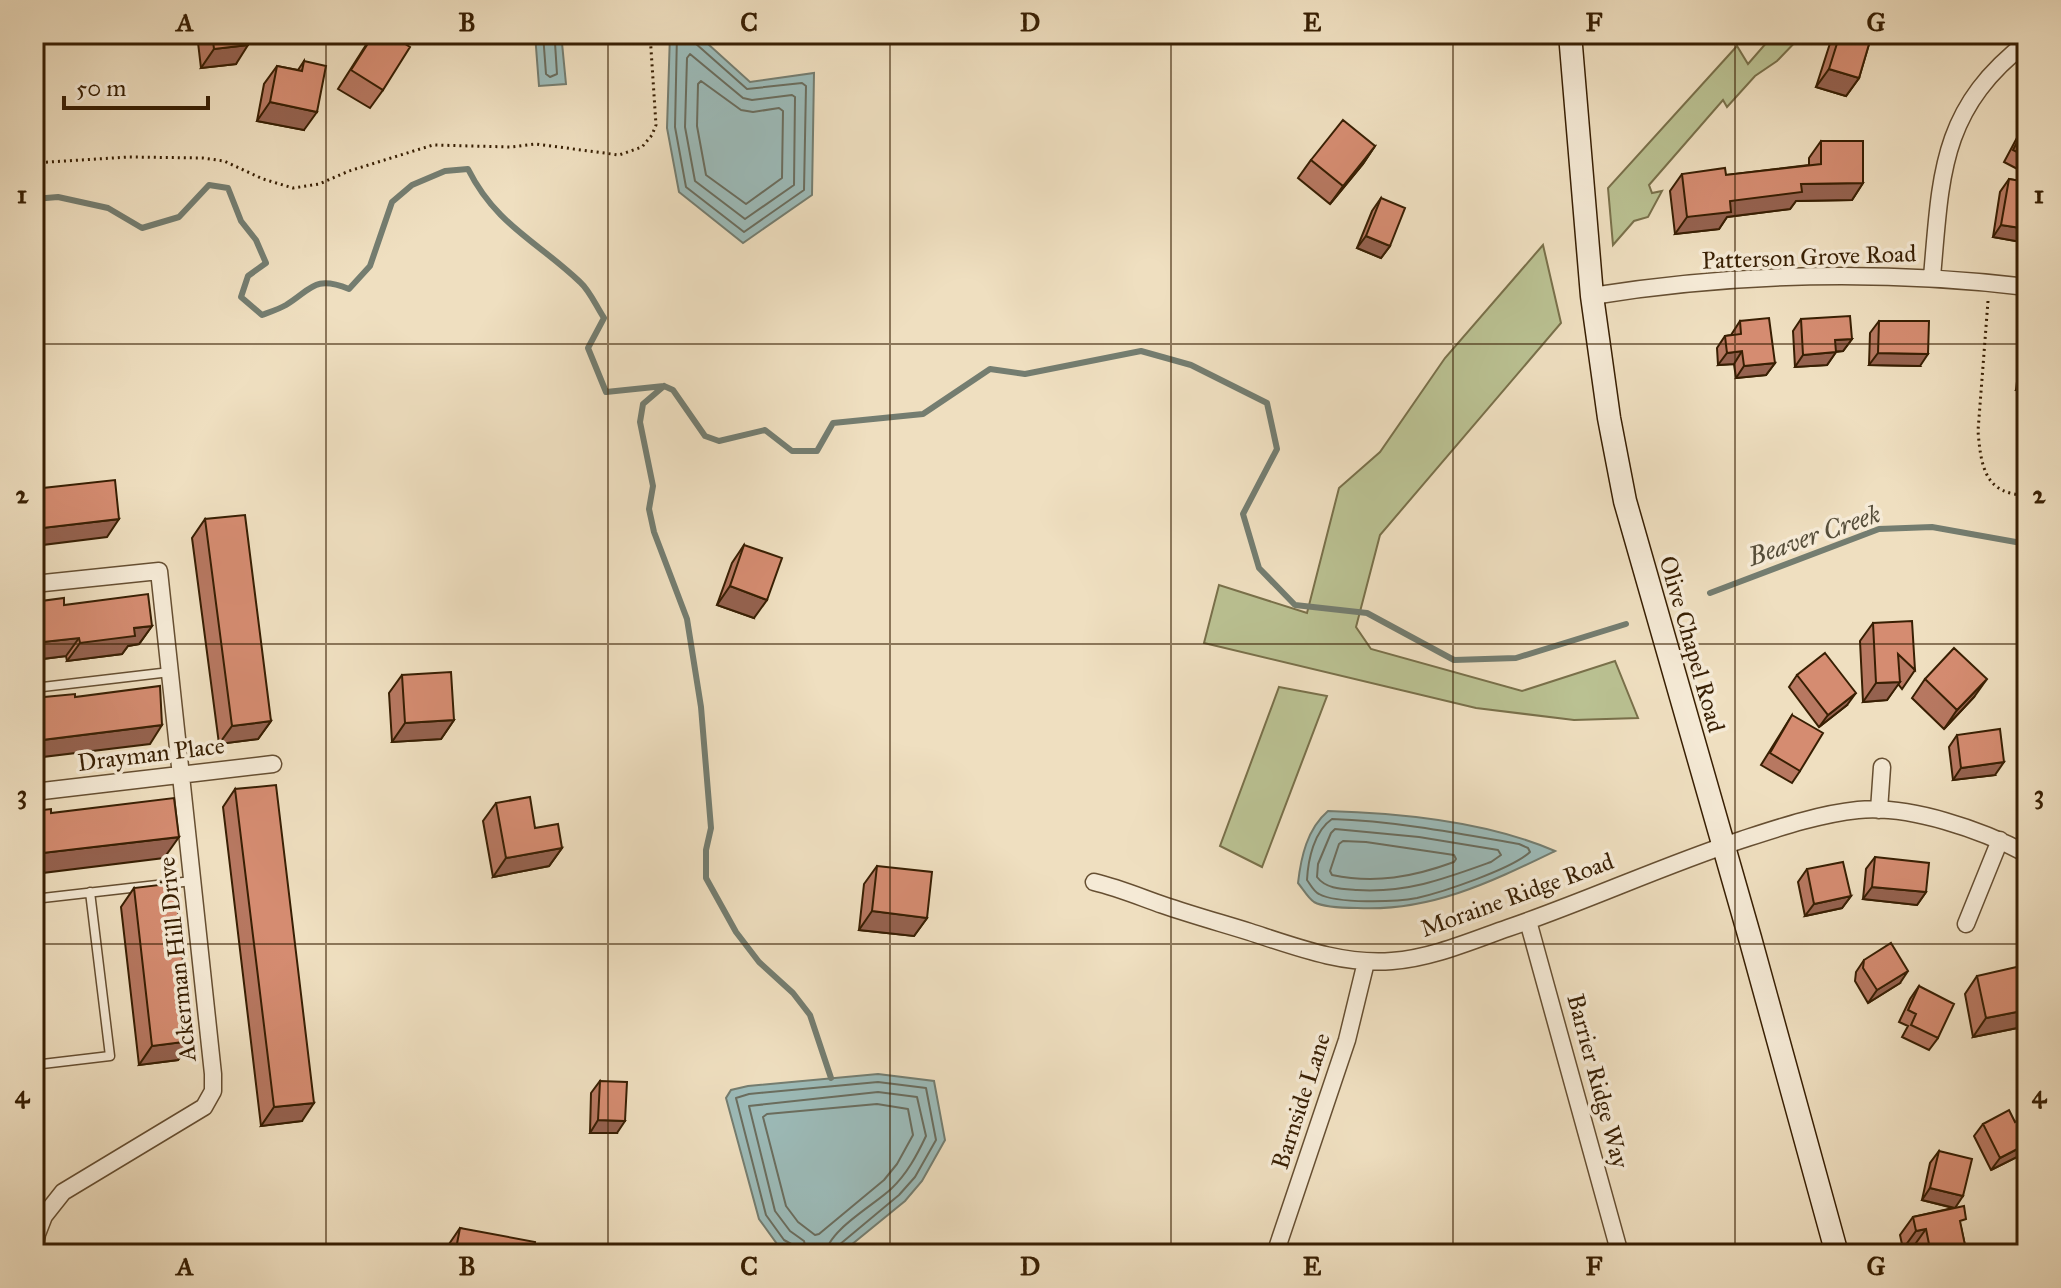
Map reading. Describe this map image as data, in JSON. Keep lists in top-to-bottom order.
{
  "streets": {
    "main road": ["Olive Chapel Road"],
    "street": [
      "Patterson Grove Road",
      "Drayman Place",
      "Moraine Ridge Road",
      "Ackerman Hill Drive",
      "Barrier Ridge Way",
      "Barnside Lane"
    ]
  },
  "crossings": [
    ["Patterson Grove Road", "Olive Chapel Road"],
    ["Olive Chapel Road", "Moraine Ridge Road"],
    ["Drayman Place", "Ackerman Hill Drive"],
    ["Moraine Ridge Road", "Barrier Ridge Way"],
    ["Moraine Ridge Road", "Barnside Lane"]
  ],
  "water": ["Beaver Creek"],
  "scale_bar": "50 m",
  "grid": {
    "columns": [
      "A",
      "B",
      "C",
      "D",
      "E",
      "F",
      "G"
    ],
    "rows": [
      "1",
      "2",
      "3",
      "4"
    ]
  }
}
